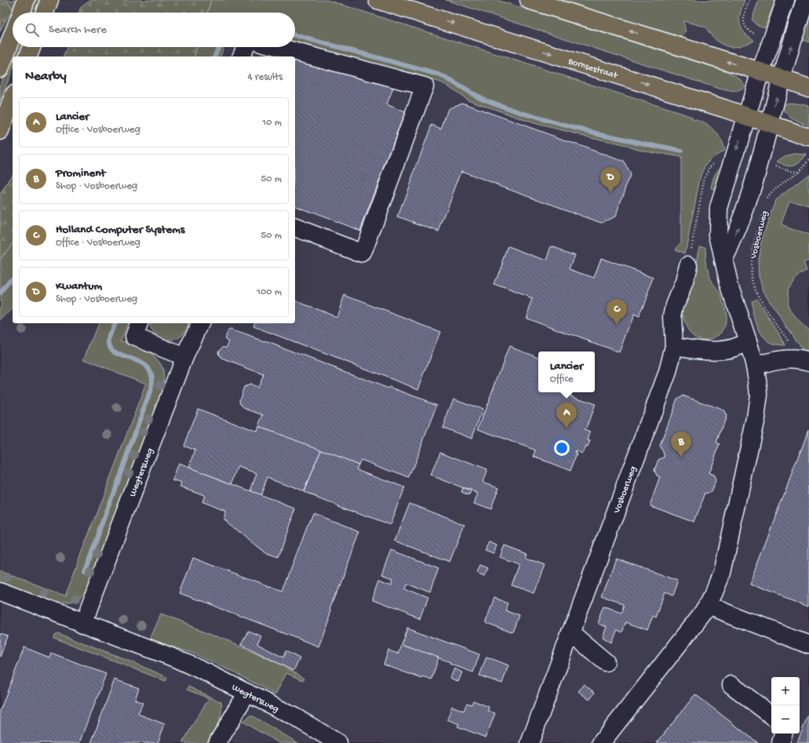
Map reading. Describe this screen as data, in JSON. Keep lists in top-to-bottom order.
{
  "streets": {
    "main road": ["Bornsestraat"],
    "street": ["Vosboerweg", "Wegtersweg"]
  },
  "crossings": [
    ["Bornsestraat", "Vosboerweg"]
  ],
  "page": {
    "search": "Search here",
    "heading": ["Nearby", "4 results"],
    "list": [
      {
        "mark": "A",
        "name": "Lancier",
        "note": "Office · Vosboerweg",
        "value": "10 m"
      },
      {
        "mark": "B",
        "name": "Prominent",
        "note": "Shop · Vosboerweg",
        "value": "50 m"
      },
      {
        "mark": "C",
        "name": "Holland Computer Systems",
        "note": "Office · Vosboerweg",
        "value": "50 m"
      },
      {
        "mark": "D",
        "name": "Kwantum",
        "note": "Shop · Vosboerweg",
        "value": "100 m"
      }
    ],
    "pins": [
      "D",
      "C",
      "A",
      "B"
    ],
    "popup": ["Lancier", "Office"],
    "map_buttons": ["+", "−"]
  }
}
